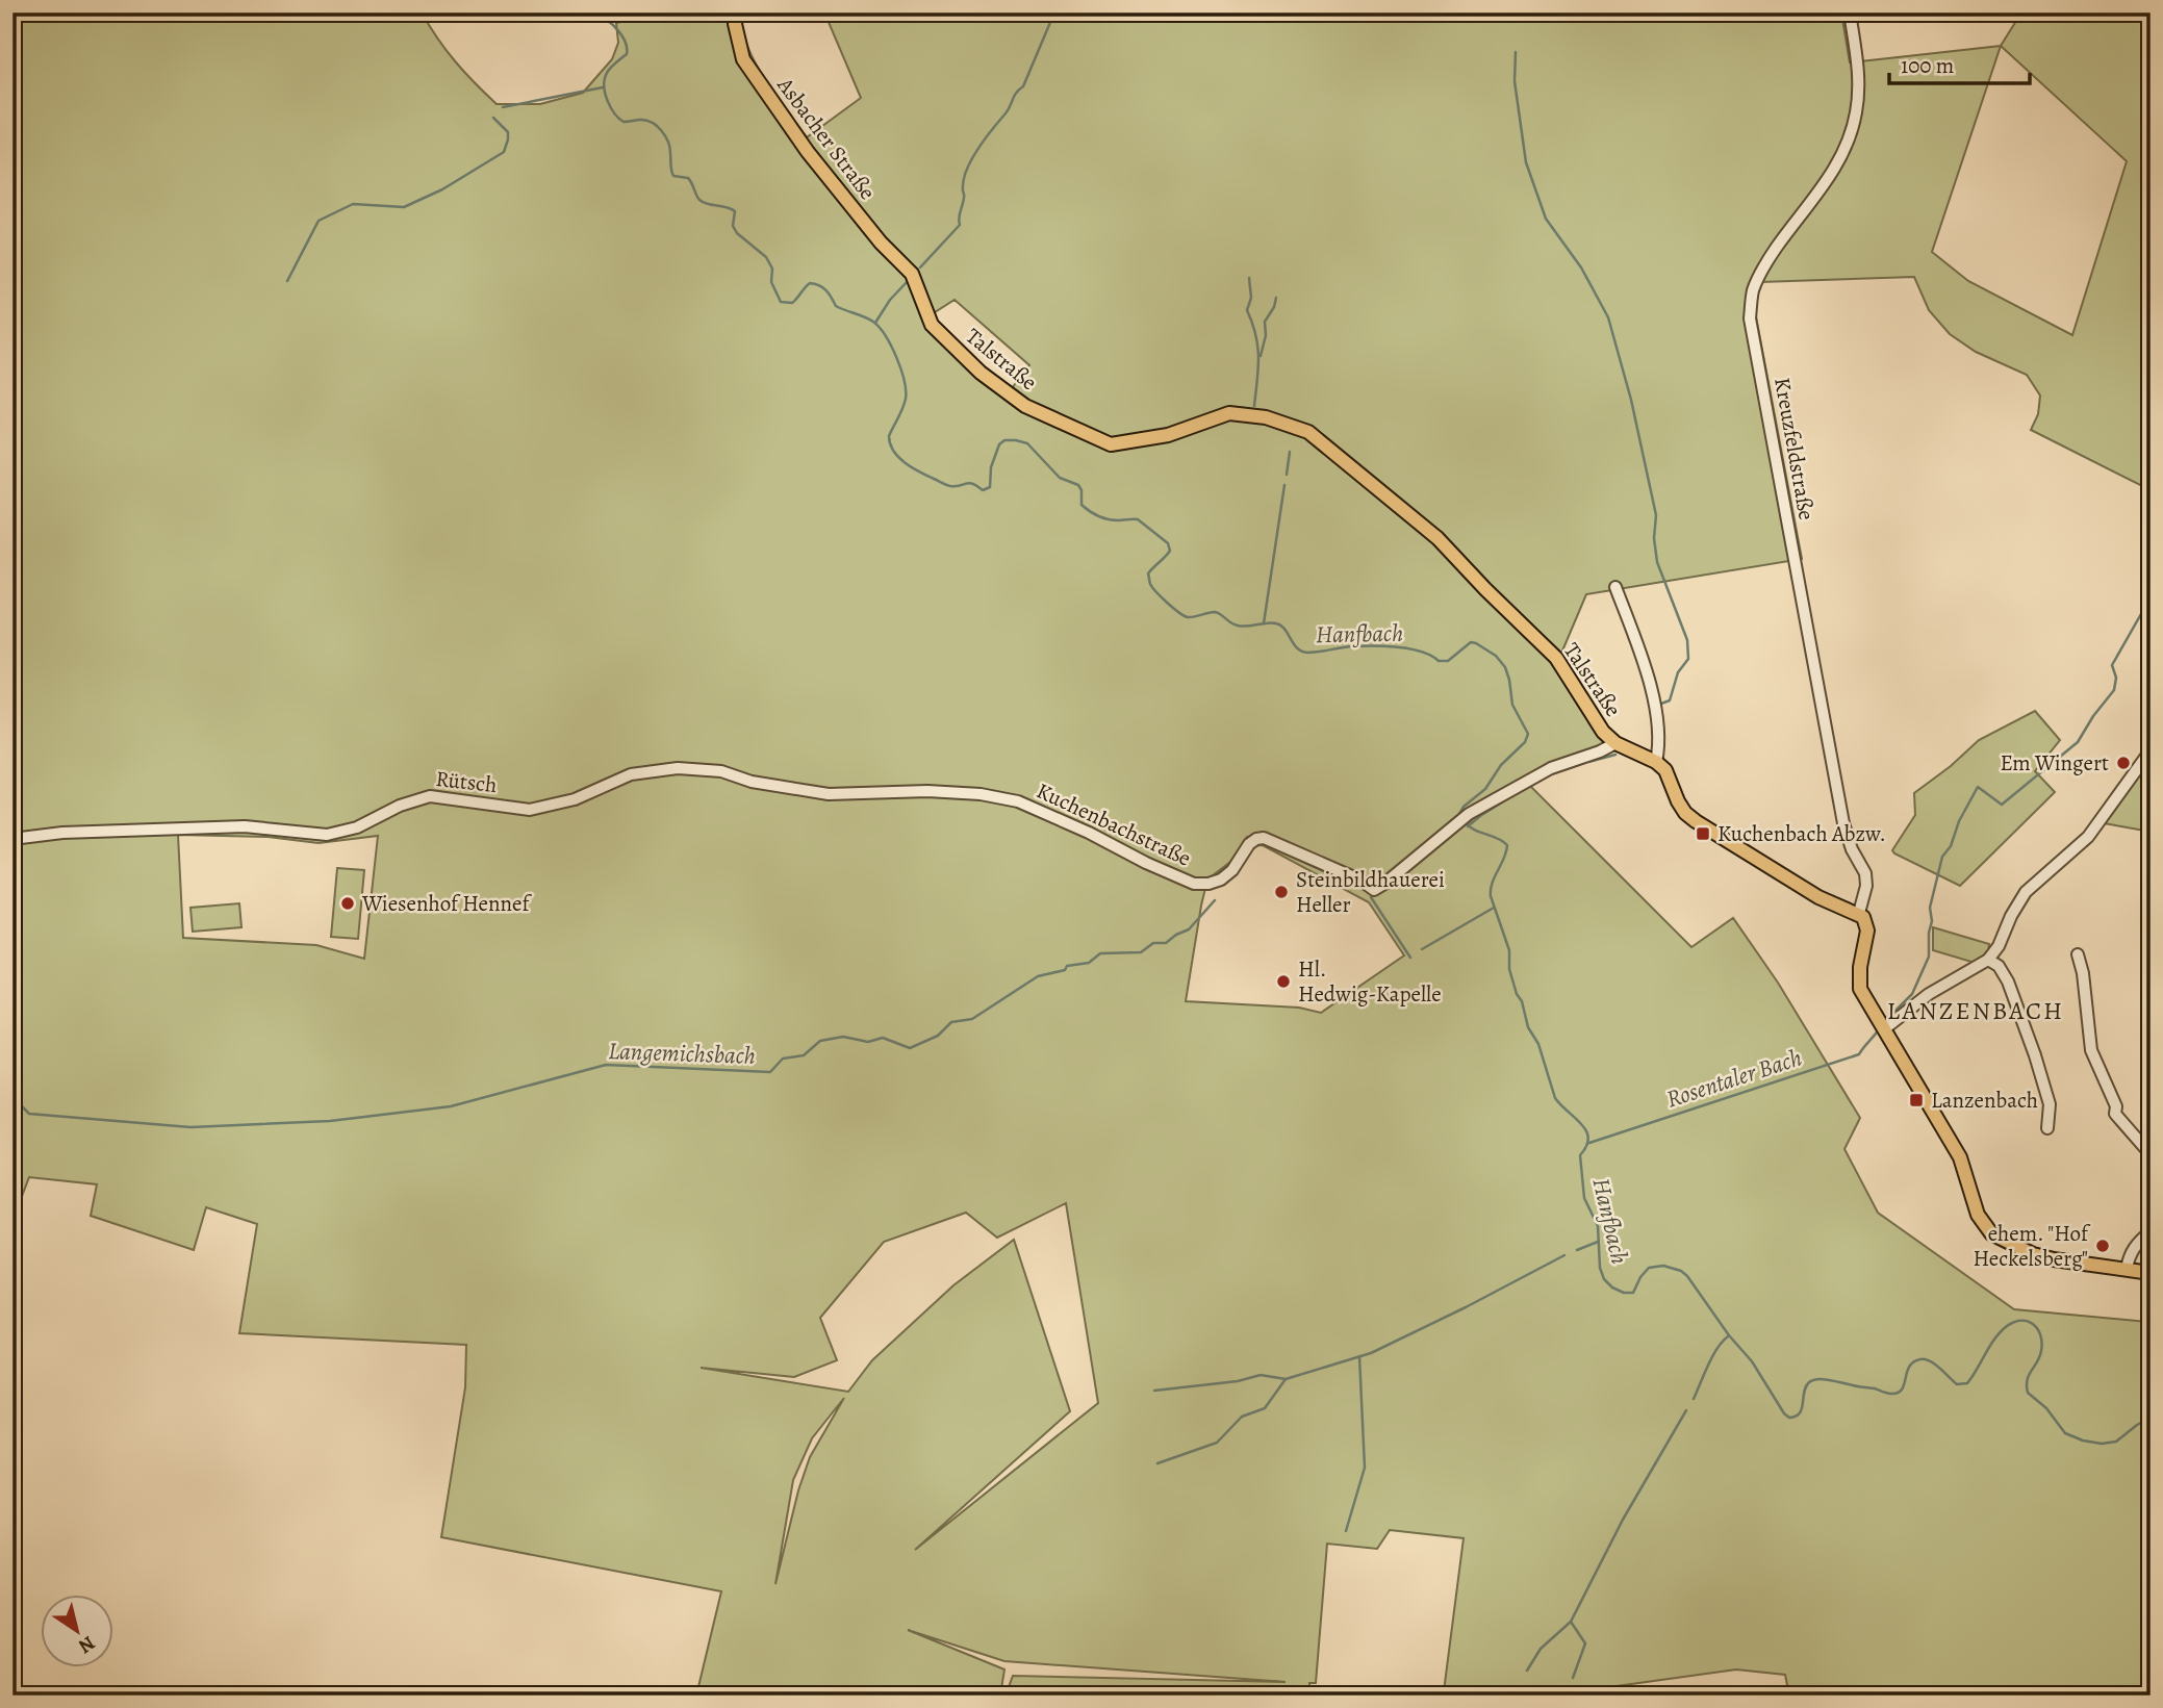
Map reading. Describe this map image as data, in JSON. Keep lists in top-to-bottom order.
{
  "streets": {
    "main road": ["Asbacher Straße", "Talstraße"],
    "street": ["Kreuzfeldstraße", "Rütsch", "Kuchenbachstraße"]
  },
  "crossings": [
    ["Asbacher Straße", "Talstraße"],
    ["Talstraße", "Kuchenbachstraße"],
    ["Rütsch", "Kuchenbachstraße"]
  ],
  "districts": ["LANZENBACH"],
  "water": ["Hanfbach", "Langemichsbach", "Rosentaler Bach"],
  "places": {
    "other": [
      "Em Wingert",
      "Steinbildhauerei Heller",
      "Wiesenhof Hennef",
      "Hl. Hedwig-Kapelle",
      "ehem. \"Hof Heckelsberg\""
    ],
    "transit": ["Kuchenbach Abzw.", "Lanzenbach"]
  },
  "scale_bar": "100 m",
  "north": "bottom right"
}
